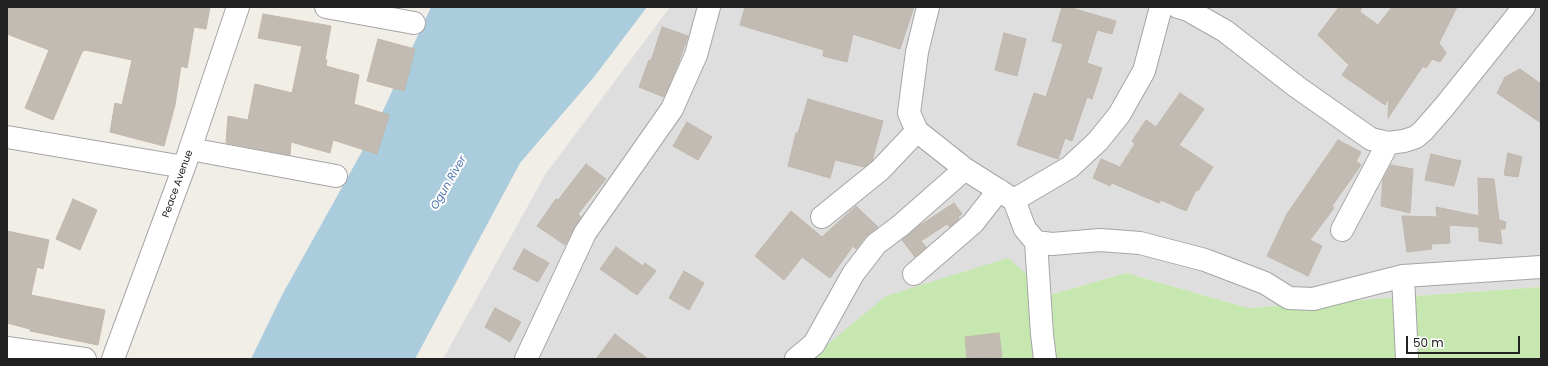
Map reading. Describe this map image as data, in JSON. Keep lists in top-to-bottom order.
{
  "streets": {
    "street": ["Peace Avenue"]
  },
  "water": ["Ogun River"],
  "scale_bar": "50 m"
}
